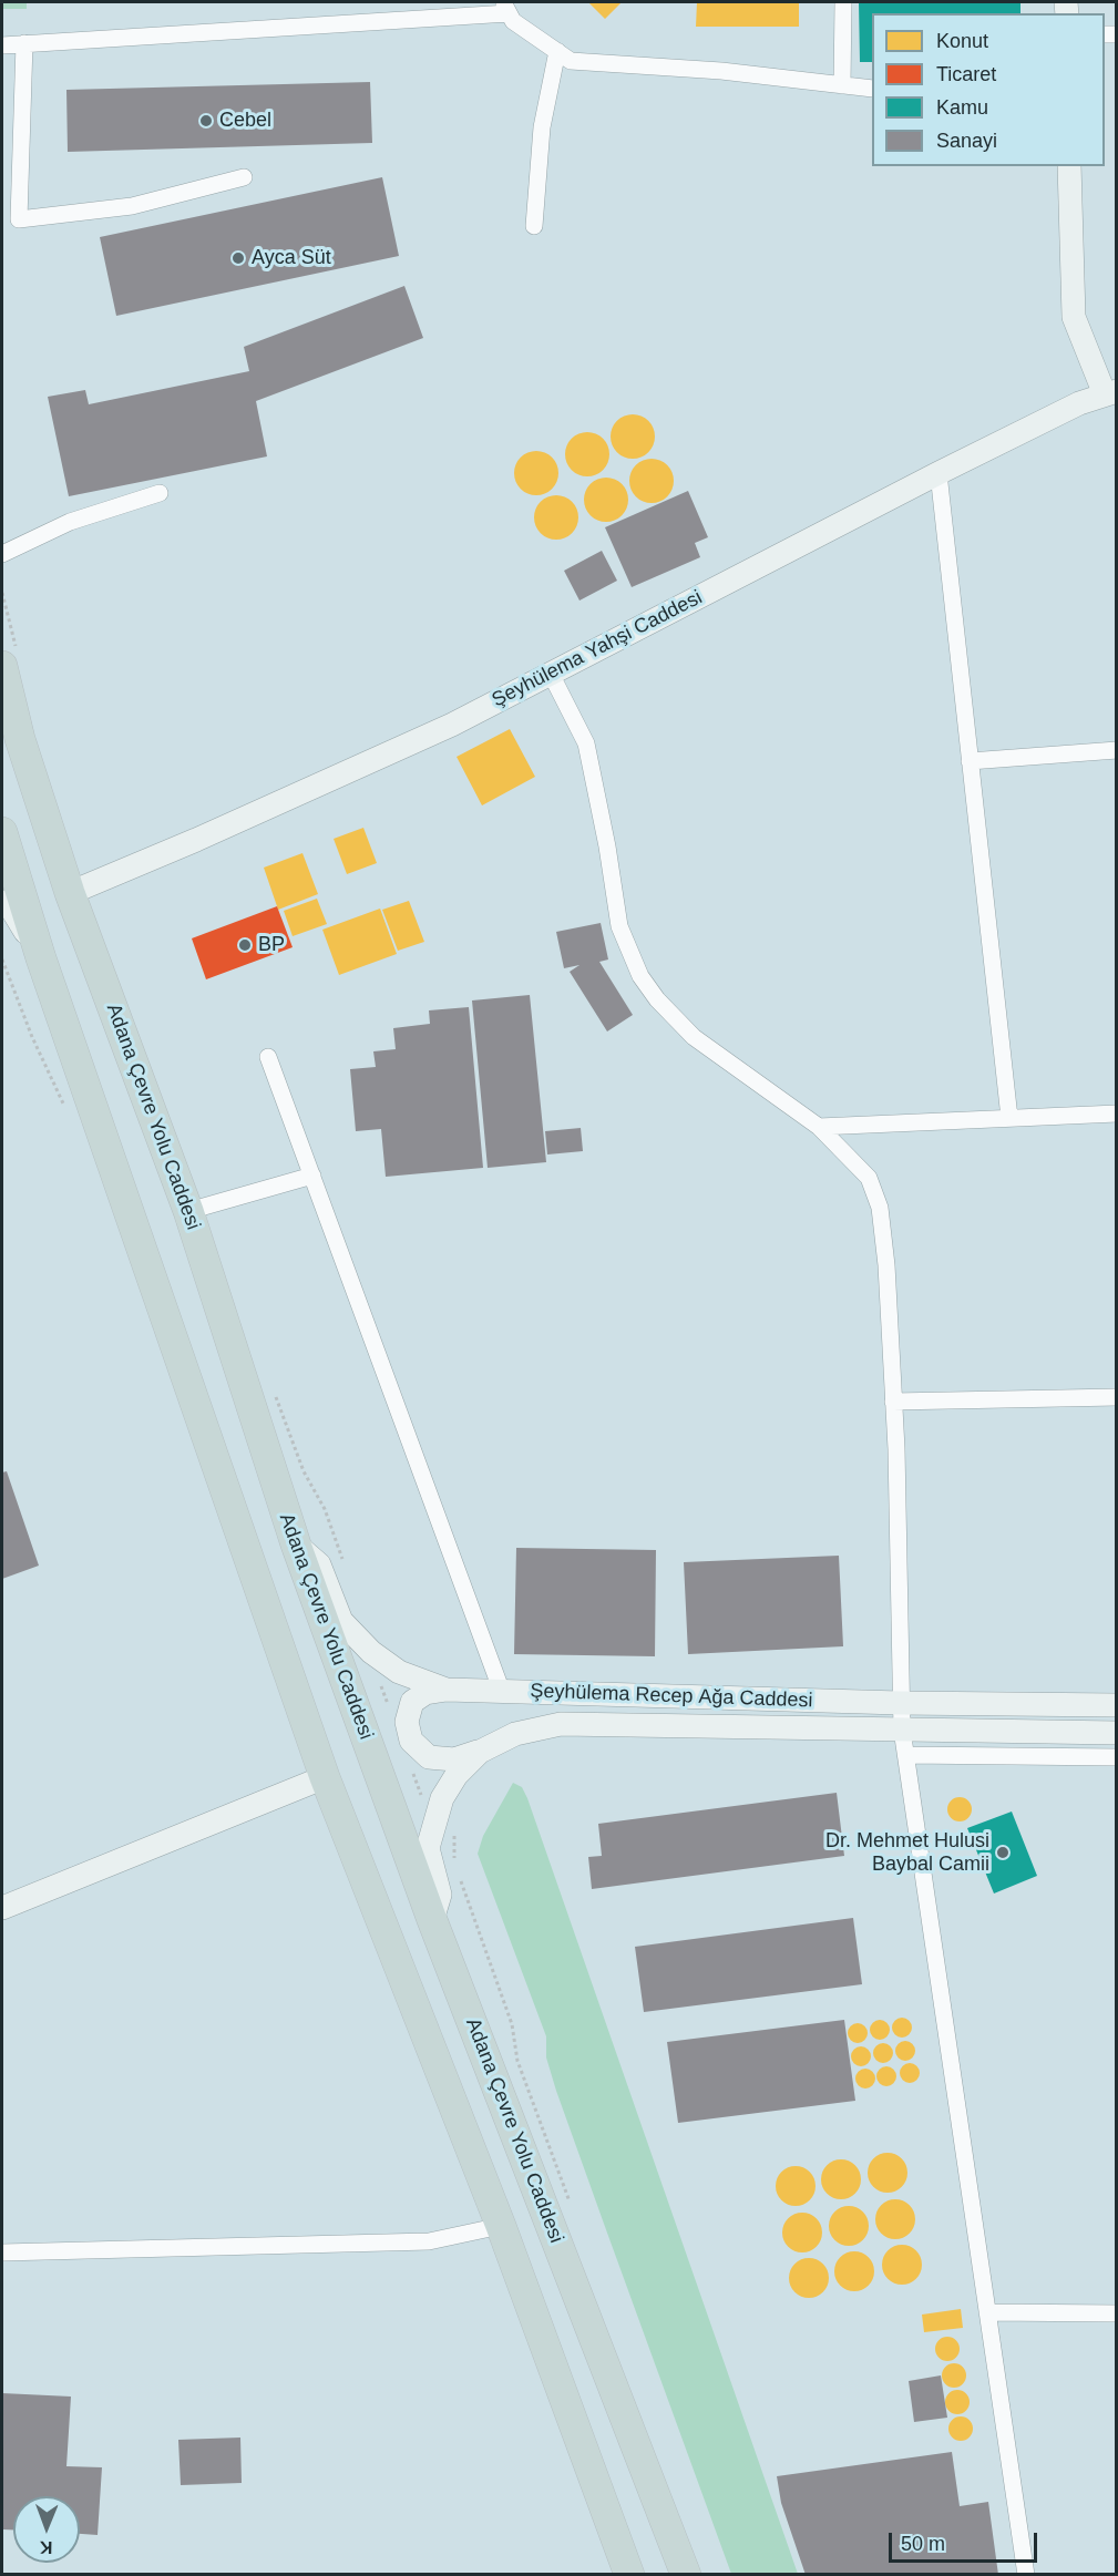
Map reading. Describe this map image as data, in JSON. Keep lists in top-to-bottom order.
{
  "streets": {
    "highway": ["Adana Çevre Yolu Caddesi"],
    "street": ["Şeyhülema Yahşi Caddesi", "Şeyhülema Recep Ağa Caddesi"]
  },
  "crossings": [
    ["Şeyhülema Yahşi Caddesi", "Adana Çevre Yolu Caddesi"],
    ["Adana Çevre Yolu Caddesi", "Şeyhülema Recep Ağa Caddesi"]
  ],
  "places": [
    "Cebel",
    "Ayca Süt",
    "BP",
    "Dr. Mehmet Hulusi Baybal Camii"
  ],
  "legend": [
    "Konut",
    "Ticaret",
    "Kamu",
    "Sanayi"
  ],
  "scale_bar": "50 m",
  "north": "bottom"
}
